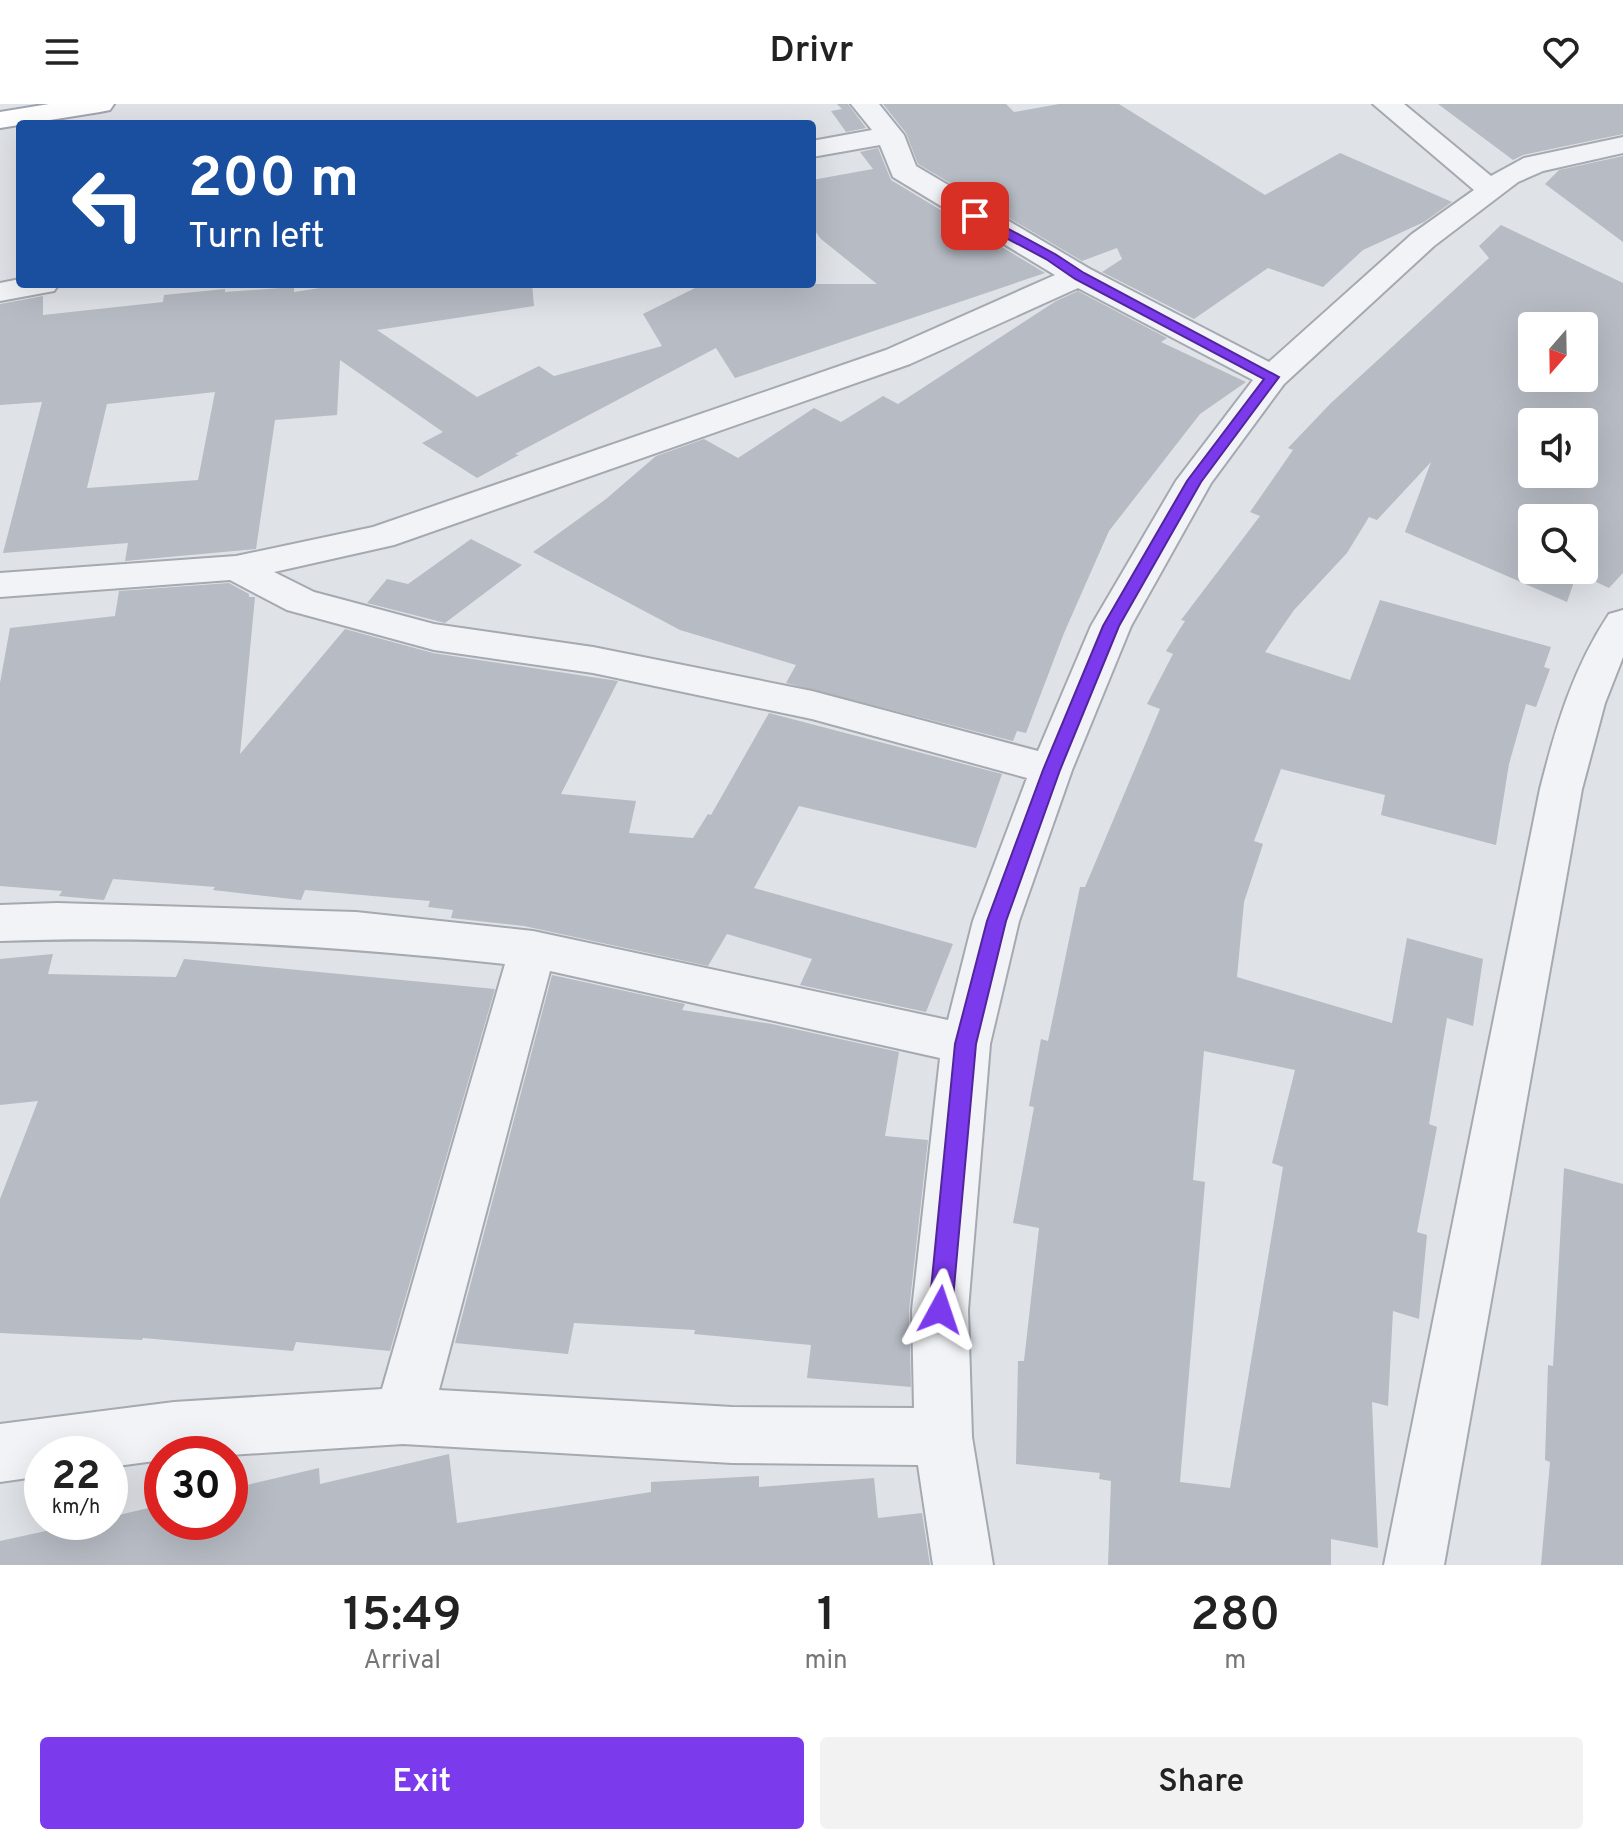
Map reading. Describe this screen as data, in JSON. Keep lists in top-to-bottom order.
{
  "north": "bottom",
  "page": {
    "header": "Drivr",
    "turn": ["200 m", "Turn left"],
    "speed": "22 km/h",
    "limit": "30",
    "eta": [
      "15:49",
      "Arrival",
      "1",
      "min",
      "280",
      "m"
    ],
    "buttons": ["Exit", "Share"]
  }
}
